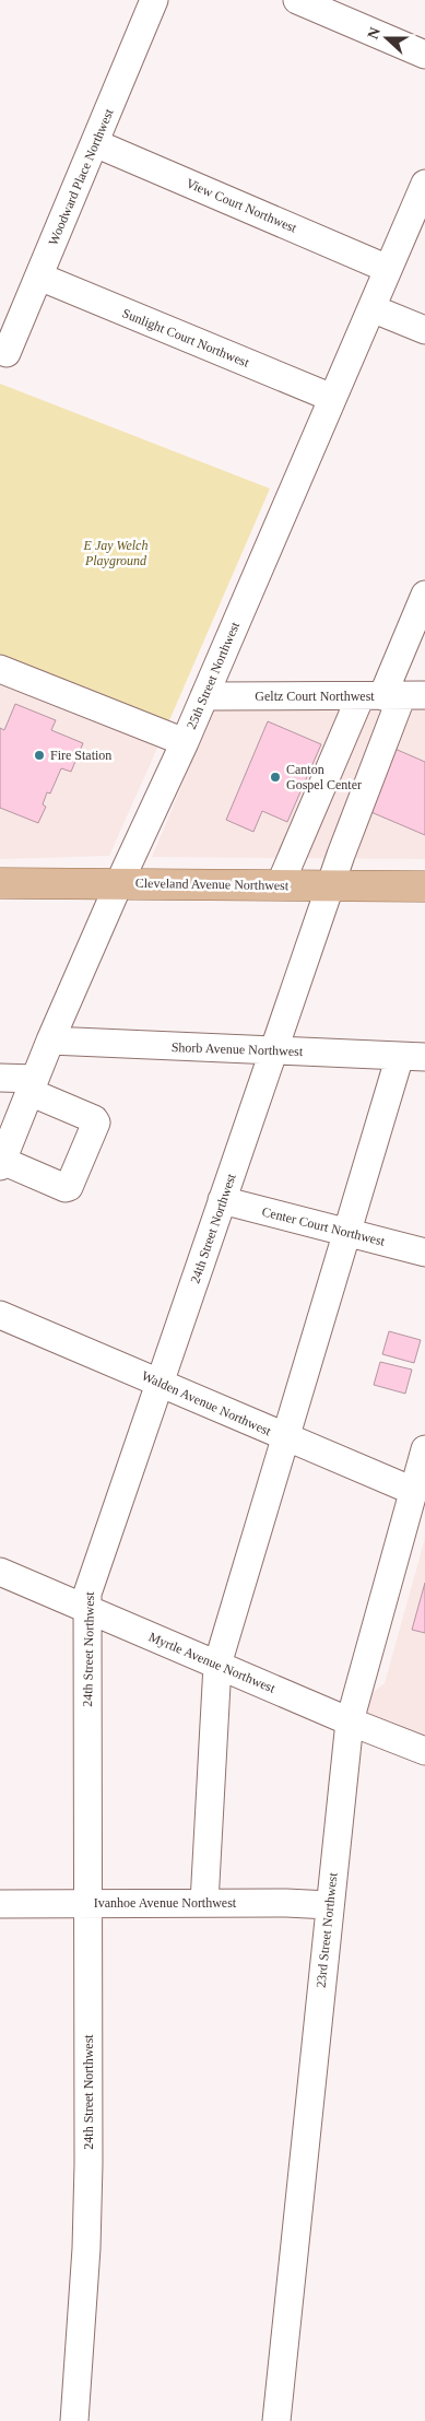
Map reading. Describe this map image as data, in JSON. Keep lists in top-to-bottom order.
{
  "streets": {
    "main road": ["Cleveland Avenue Northwest"],
    "street": [
      "Woodward Place Northwest",
      "View Court Northwest",
      "Sunlight Court Northwest",
      "25th Street Northwest",
      "Geltz Court Northwest",
      "Shorb Avenue Northwest",
      "Center Court Northwest",
      "24th Street Northwest",
      "Walden Avenue Northwest",
      "Myrtle Avenue Northwest",
      "Ivanhoe Avenue Northwest",
      "23rd Street Northwest"
    ]
  },
  "crossings": [
    ["Woodward Place Northwest", "View Court Northwest"],
    ["Woodward Place Northwest", "Sunlight Court Northwest"],
    ["View Court Northwest", "25th Street Northwest"],
    ["Sunlight Court Northwest", "25th Street Northwest"],
    ["25th Street Northwest", "Geltz Court Northwest"],
    ["25th Street Northwest", "Cleveland Avenue Northwest"],
    ["25th Street Northwest", "Shorb Avenue Northwest"],
    ["Geltz Court Northwest", "24th Street Northwest"],
    ["Cleveland Avenue Northwest", "24th Street Northwest"],
    ["Shorb Avenue Northwest", "24th Street Northwest"],
    ["Center Court Northwest", "24th Street Northwest"],
    ["24th Street Northwest", "Walden Avenue Northwest"],
    ["24th Street Northwest", "Myrtle Avenue Northwest"],
    ["24th Street Northwest", "Ivanhoe Avenue Northwest"],
    ["Walden Avenue Northwest", "23rd Street Northwest"],
    ["Myrtle Avenue Northwest", "23rd Street Northwest"],
    ["Ivanhoe Avenue Northwest", "23rd Street Northwest"]
  ],
  "parks": ["E Jay Welch Playground"],
  "places": ["Fire Station", "Canton Gospel Center"],
  "north": "left"
}
